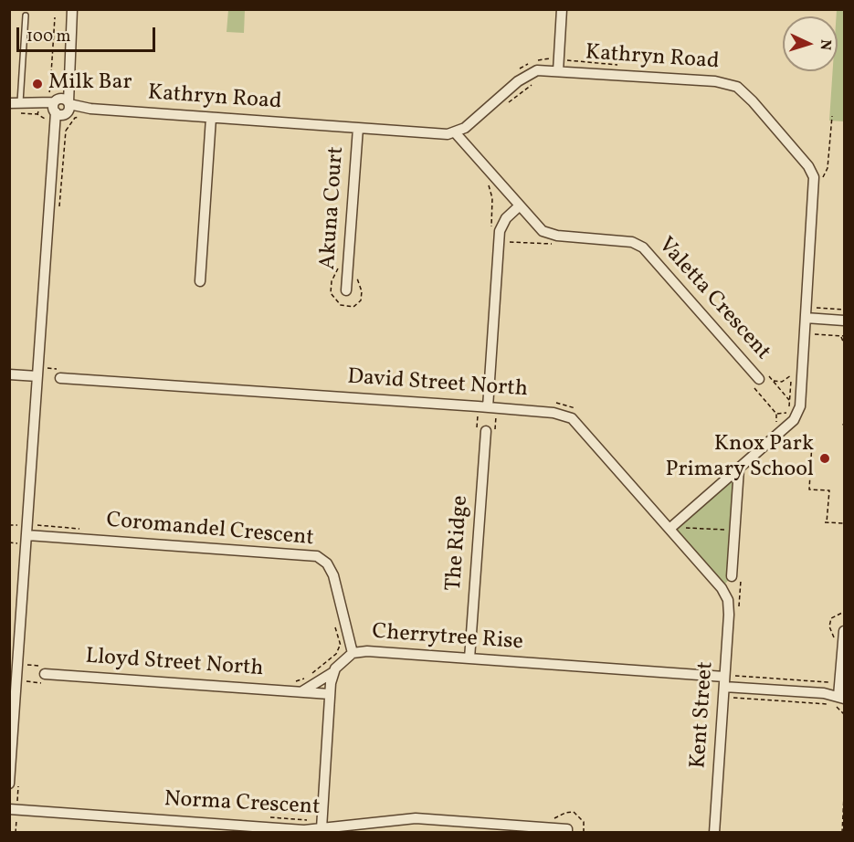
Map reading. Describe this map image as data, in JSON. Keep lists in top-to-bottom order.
{
  "streets": {
    "street": [
      "Kathryn Road",
      "Akuna Court",
      "Valetta Crescent",
      "David Street North",
      "Coromandel Crescent",
      "The Ridge",
      "Cherrytree Rise",
      "Lloyd Street North",
      "Kent Street",
      "Norma Crescent"
    ]
  },
  "crossings": [
    ["Kathryn Road", "Akuna Court"],
    ["Kathryn Road", "Valetta Crescent"],
    ["Kathryn Road", "David Street North"],
    ["David Street North", "Kent Street"],
    ["Coromandel Crescent", "Cherrytree Rise"],
    ["The Ridge", "Cherrytree Rise"],
    ["Cherrytree Rise", "Kent Street"]
  ],
  "places": ["Milk Bar", "Knox Park Primary School"],
  "scale_bar": "100 m",
  "north": "right"
}
